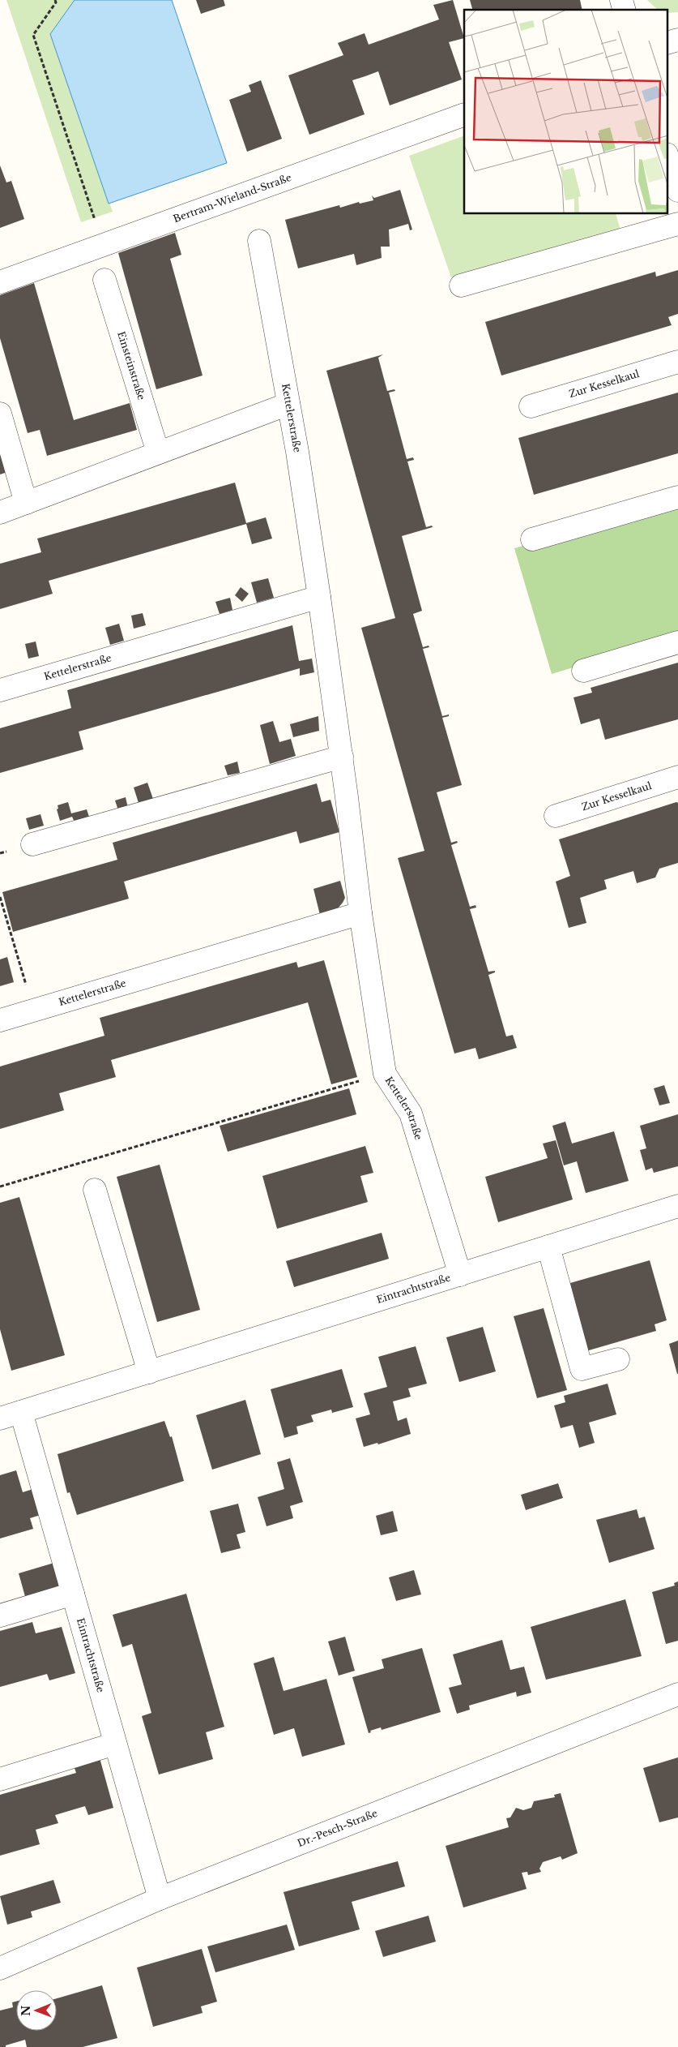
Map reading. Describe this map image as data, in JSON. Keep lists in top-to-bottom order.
{
  "streets": {
    "street": [
      "Bertram-Wieland-Straße",
      "Einsteinstraße",
      "Zur Kesselkaul",
      "Kettelerstraße",
      "Eintrachtstraße",
      "Dr.-Pesch-Straße"
    ]
  },
  "crossings": [
    ["Kettelerstraße", "Eintrachtstraße"],
    ["Eintrachtstraße", "Dr.-Pesch-Straße"]
  ],
  "north": "left"
}
